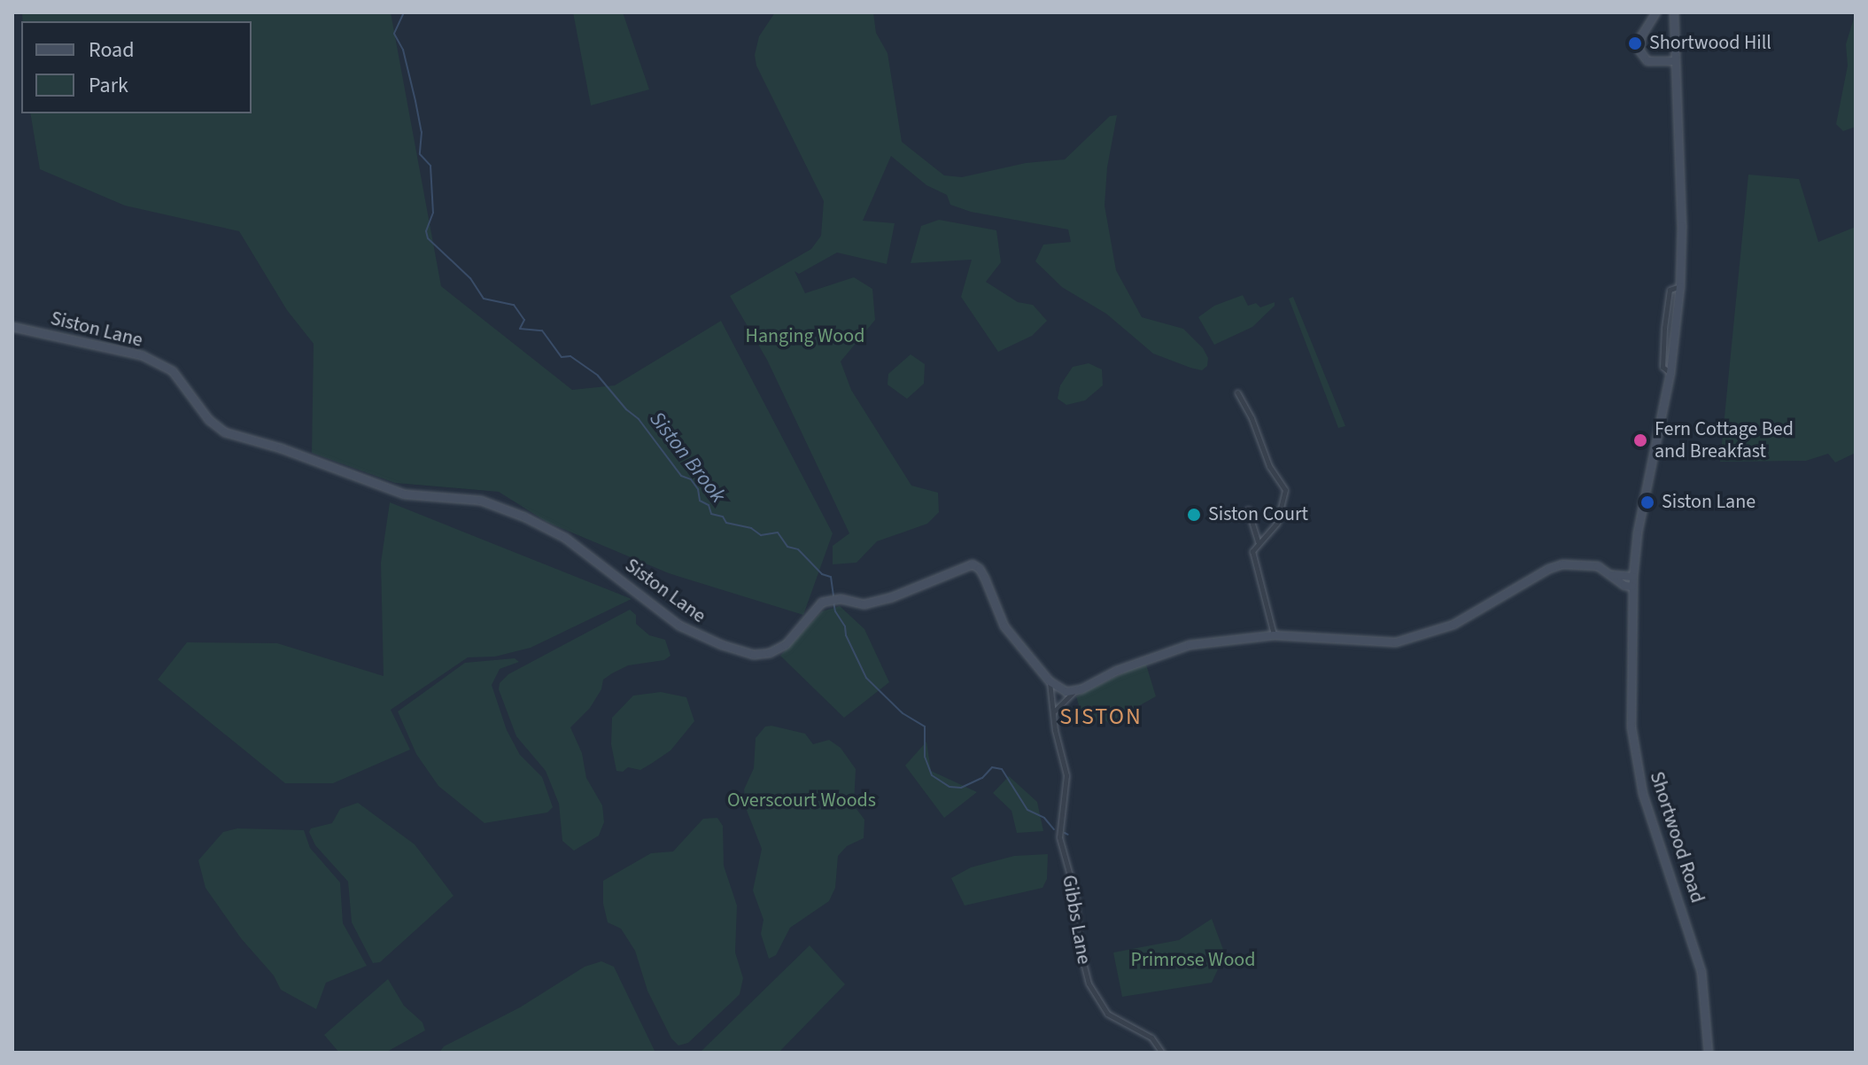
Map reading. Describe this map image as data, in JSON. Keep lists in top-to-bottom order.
{
  "streets": {
    "street": ["Siston Lane", "Shortwood Road", "Gibbs Lane"]
  },
  "crossings": [
    ["Siston Lane", "Gibbs Lane"]
  ],
  "districts": ["SISTON"],
  "water": ["Siston Brook"],
  "parks": ["Hanging Wood", "Overscourt Woods", "Primrose Wood"],
  "places": [
    "Shortwood Hill",
    "Fern Cottage Bed and Breakfast",
    "Siston Lane",
    "Siston Court"
  ],
  "legend": ["Road", "Park"]
}
